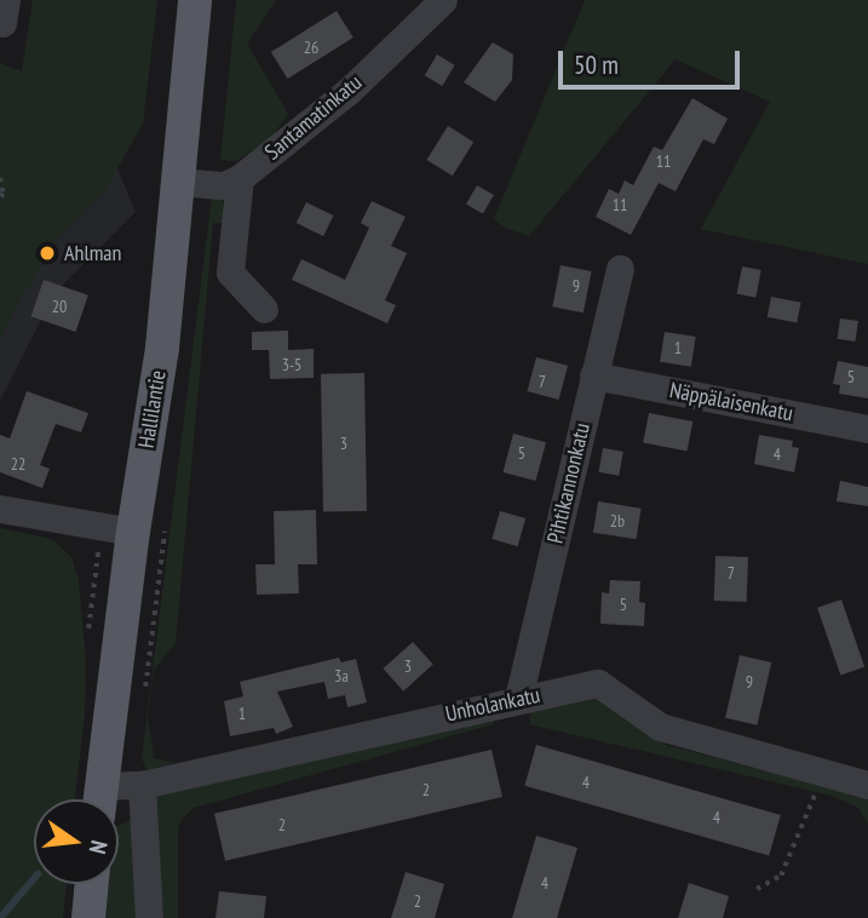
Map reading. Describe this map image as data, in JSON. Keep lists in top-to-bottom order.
{
  "streets": {
    "main road": ["Hallilantie"],
    "street": [
      "Santamatinkatu",
      "Näppälaisenkatu",
      "Pihtikannonkatu",
      "Unholankatu"
    ]
  },
  "crossings": [
    ["Näppälaisenkatu", "Pihtikannonkatu"],
    ["Pihtikannonkatu", "Unholankatu"]
  ],
  "places": ["Ahlman"],
  "house_numbers": [
    "26",
    "11",
    "11",
    "9",
    "20",
    "1",
    "3-5",
    "5",
    "7",
    "3",
    "5",
    "4",
    "22",
    "2b",
    "7",
    "5",
    "3",
    "3a",
    "9",
    "1",
    "4",
    "2",
    "4",
    "2",
    "4",
    "2"
  ],
  "scale_bar": "50 m",
  "north": "right"
}
